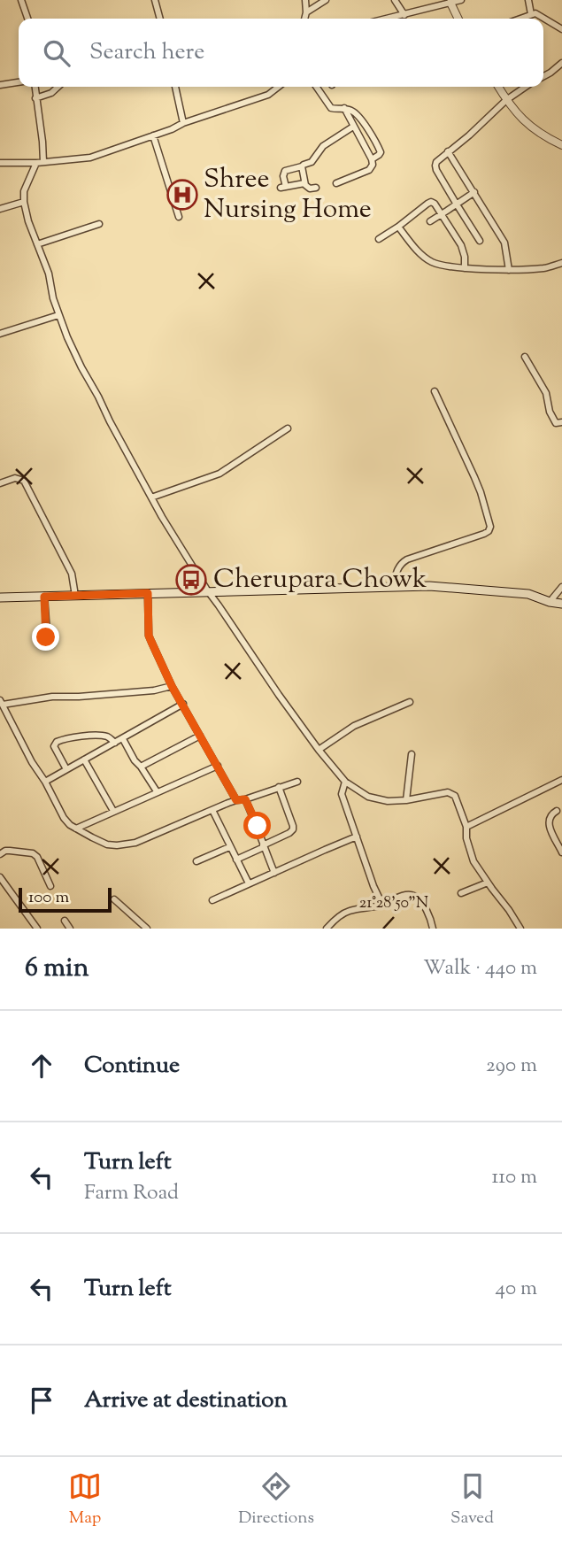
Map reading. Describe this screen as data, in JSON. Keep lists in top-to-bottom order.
{
  "places": {
    "hospital": ["Shree Nursing Home"],
    "bus stop": ["Cherupara Chowk"]
  },
  "scale_bar": "100 m",
  "page": {
    "search": "Search here",
    "scale": "100 m",
    "heading": ["6 min", "Walk · 440 m"],
    "list": [
      ["Continue", "290 m"],
      ["Turn left", "Farm Road", "110 m"],
      ["Turn left", "40 m"],
      "Arrive at destination"
    ],
    "nav": ["Map", "Directions", "Saved"]
  },
  "coordinates": ["21°28'50\"N"]
}
